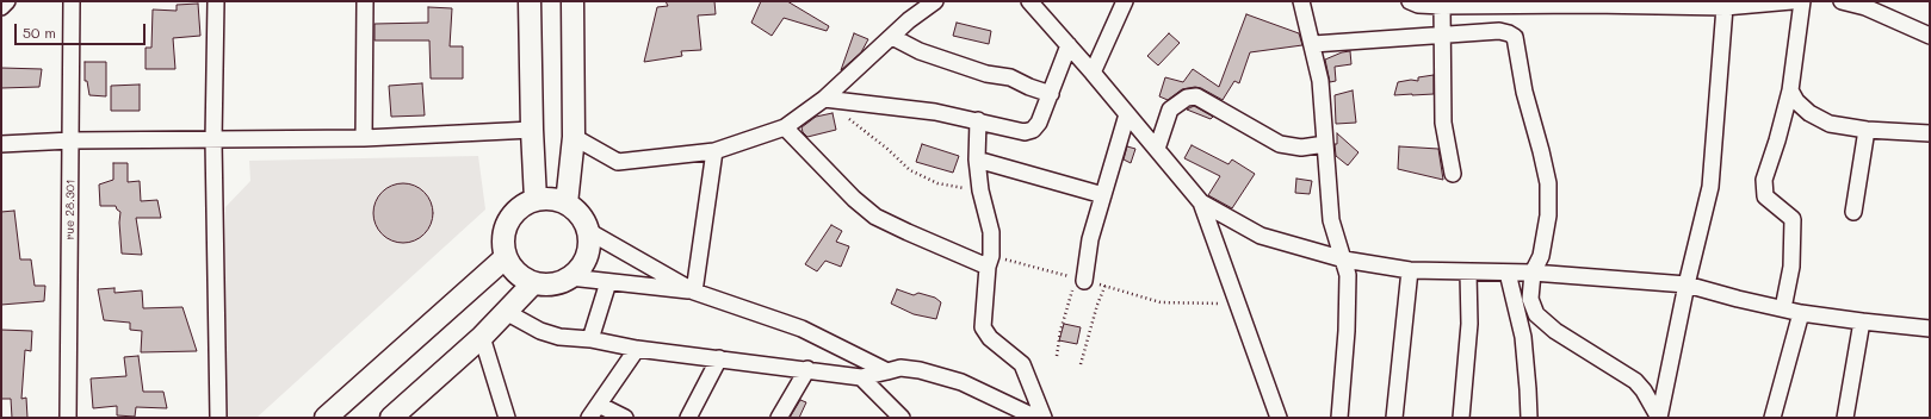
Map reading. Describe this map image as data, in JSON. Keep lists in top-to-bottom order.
{
  "streets": {
    "street": ["rue 28.301"]
  },
  "scale_bar": "50 m"
}
